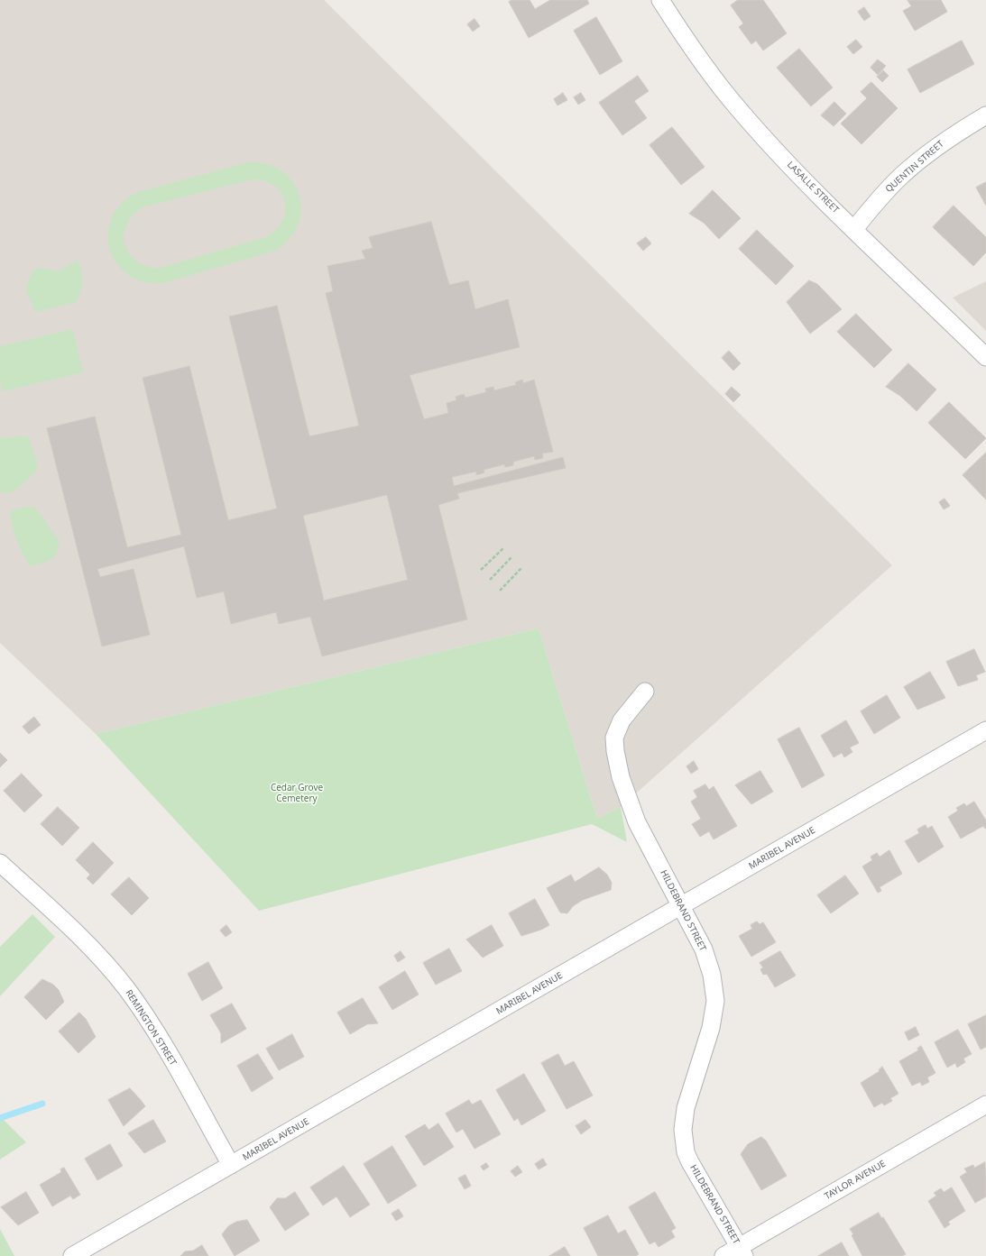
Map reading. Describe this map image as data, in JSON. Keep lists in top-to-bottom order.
{
  "streets": {
    "street": [
      "QUENTIN STREET",
      "LASALLE STREET",
      "MARIBEL AVENUE",
      "HILDEBRAND STREET",
      "REMINGTON STREET",
      "TAYLOR AVENUE"
    ]
  },
  "crossings": [
    ["QUENTIN STREET", "LASALLE STREET"],
    ["MARIBEL AVENUE", "HILDEBRAND STREET"],
    ["MARIBEL AVENUE", "REMINGTON STREET"],
    ["HILDEBRAND STREET", "TAYLOR AVENUE"]
  ],
  "parks": ["Cedar Grove Cemetery"]
}
